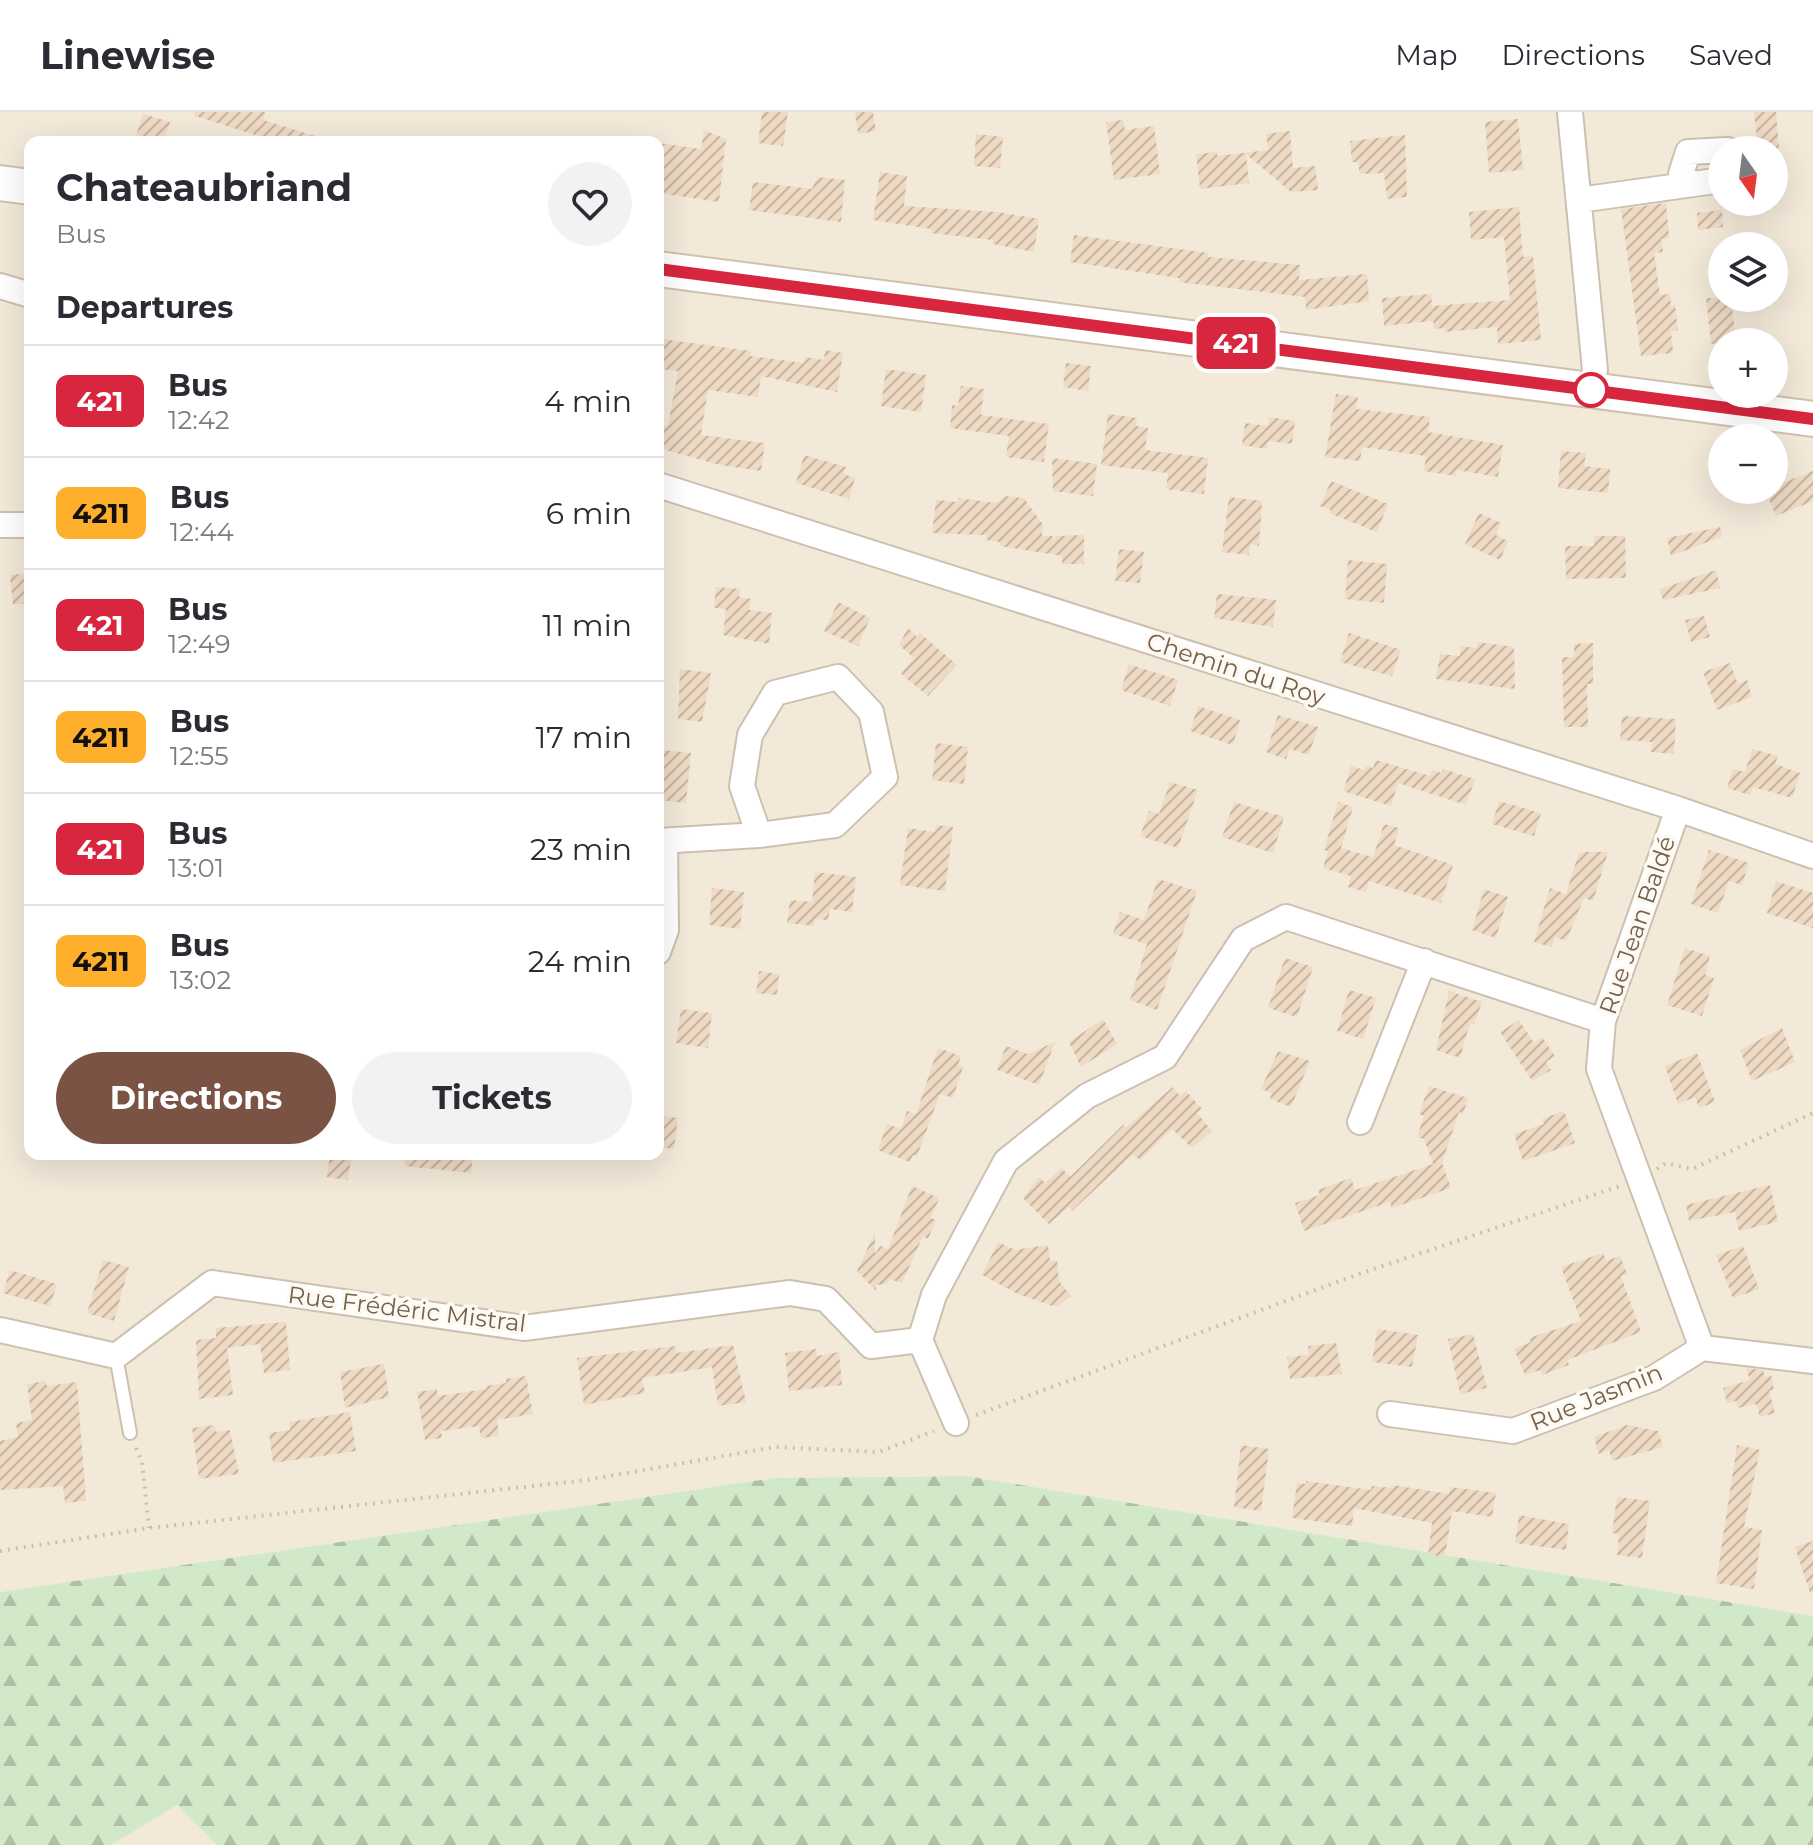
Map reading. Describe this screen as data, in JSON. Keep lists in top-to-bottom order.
{
  "streets": {
    "street": [
      "Chemin du Roy",
      "Rue Jean Baldé",
      "Rue Frédéric Mistral",
      "Rue Jasmin"
    ]
  },
  "crossings": [
    ["Chemin du Roy", "Rue Jean Baldé"],
    ["Rue Jean Baldé", "Rue Jasmin"]
  ],
  "lines": ["bus line 421"],
  "north": "bottom",
  "page": {
    "header": "Linewise",
    "nav": ["Map", "Directions", "Saved"],
    "on_map": "421",
    "map_buttons": ["+", "−"],
    "heading": [
      ["Chateaubriand", "Bus"],
      "Departures"
    ],
    "list": [
      {
        "mark": "421",
        "name": "Bus",
        "note": "12:42",
        "value": "4 min"
      },
      {
        "mark": "4211",
        "name": "Bus",
        "note": "12:44",
        "value": "6 min"
      },
      {
        "mark": "421",
        "name": "Bus",
        "note": "12:49",
        "value": "11 min"
      },
      {
        "mark": "4211",
        "name": "Bus",
        "note": "12:55",
        "value": "17 min"
      },
      {
        "mark": "421",
        "name": "Bus",
        "note": "13:01",
        "value": "23 min"
      },
      {
        "mark": "4211",
        "name": "Bus",
        "note": "13:02",
        "value": "24 min"
      }
    ],
    "buttons": ["Directions", "Tickets"]
  }
}
